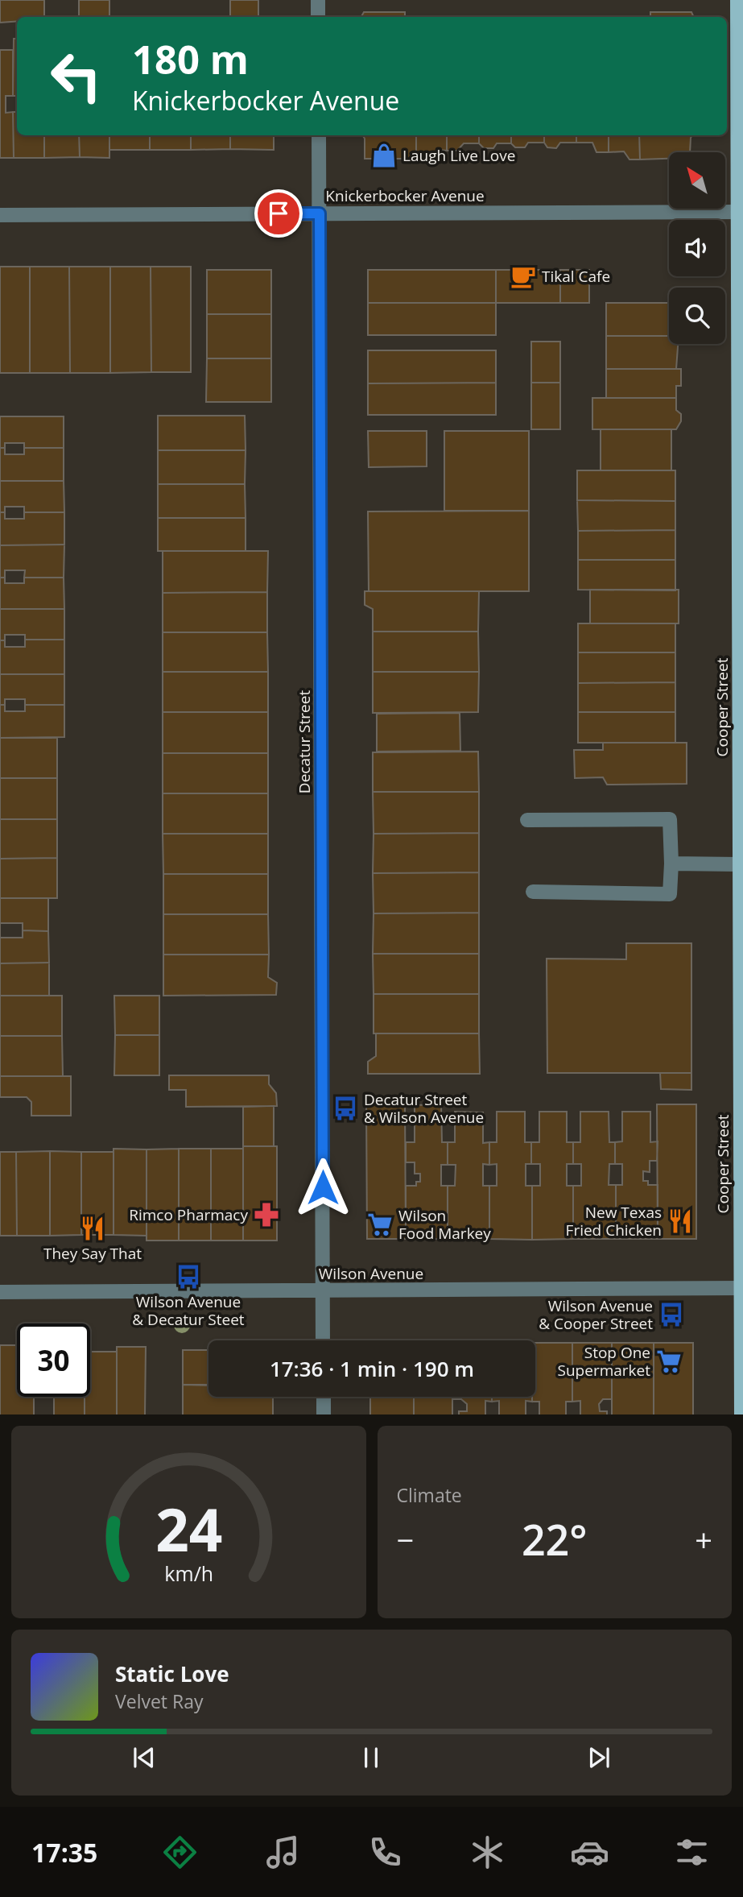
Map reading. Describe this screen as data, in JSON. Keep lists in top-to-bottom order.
{
  "streets": {
    "main road": ["Cooper Street"],
    "street": ["Knickerbocker Avenue", "Decatur Street", "Wilson Avenue"]
  },
  "crossings": [
    ["Knickerbocker Avenue", "Cooper Street"],
    ["Knickerbocker Avenue", "Decatur Street"],
    ["Cooper Street", "Wilson Avenue"],
    ["Decatur Street", "Wilson Avenue"]
  ],
  "places": {
    "shop": ["Laugh Live Love"],
    "cafe": ["Tikal Cafe"],
    "bus stop": ["Decatur Street & Wilson Avenue", "Wilson Avenue & Decatur Steet", "Wilson Avenue & Cooper Street"],
    "pharmacy": ["Rimco Pharmacy"],
    "restaurant": ["New Texas Fried Chicken", "They Say That"],
    "supermarket": ["Wilson Food Markey", "Stop One Supermarket"]
  },
  "north": "top left",
  "page": {
    "turn": ["180 m", "Knickerbocker Avenue"],
    "limit": "30",
    "trip": "17:36 · 1 min · 190 m",
    "tile": "Climate",
    "heat": ["−", "22°", "+"],
    "song": ["Static Love", "Velvet Ray"],
    "tabs": "17:35",
    "gauge": ["24", "km/h"]
  }
}
